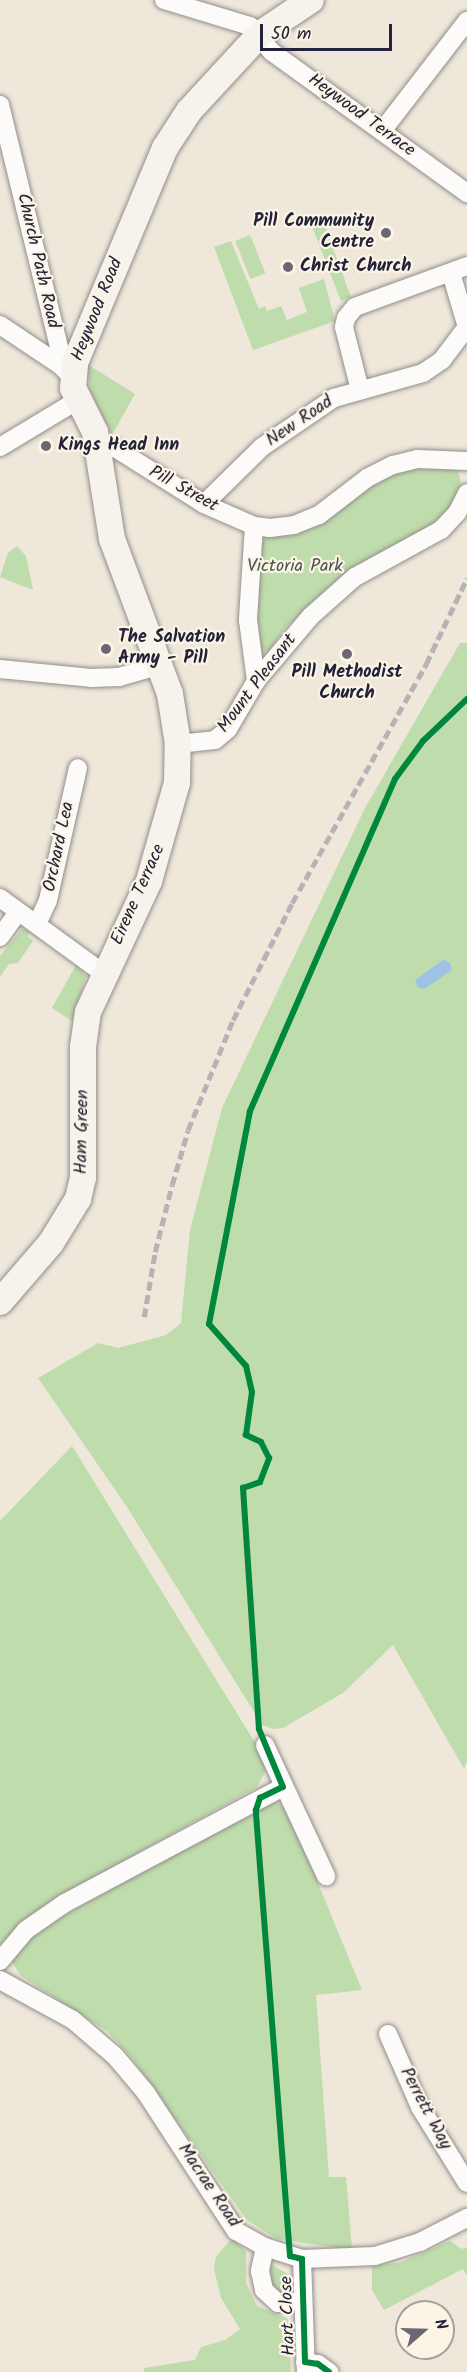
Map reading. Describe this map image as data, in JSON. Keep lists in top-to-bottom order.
{
  "streets": {
    "street": [
      "Heywood Terrace",
      "Church Path Road",
      "Heywood Road",
      "New Road",
      "Pill Street",
      "Mount Pleasant",
      "Orchard Lea",
      "Eirene Terrace",
      "Ham Green",
      "Perrett Way",
      "Macrae Road",
      "Hart Close"
    ]
  },
  "crossings": [
    ["Heywood Terrace", "Heywood Road"],
    ["Church Path Road", "Heywood Road"],
    ["New Road", "Pill Street"],
    ["Mount Pleasant", "Eirene Terrace"],
    ["Eirene Terrace", "Ham Green"],
    ["Macrae Road", "Hart Close"]
  ],
  "parks": ["Victoria Park"],
  "places": [
    "Pill Community Centre",
    "Christ Church",
    "Kings Head Inn",
    "The Salvation Army - Pill",
    "Pill Methodist Church"
  ],
  "scale_bar": "50 m",
  "north": "right"
}
